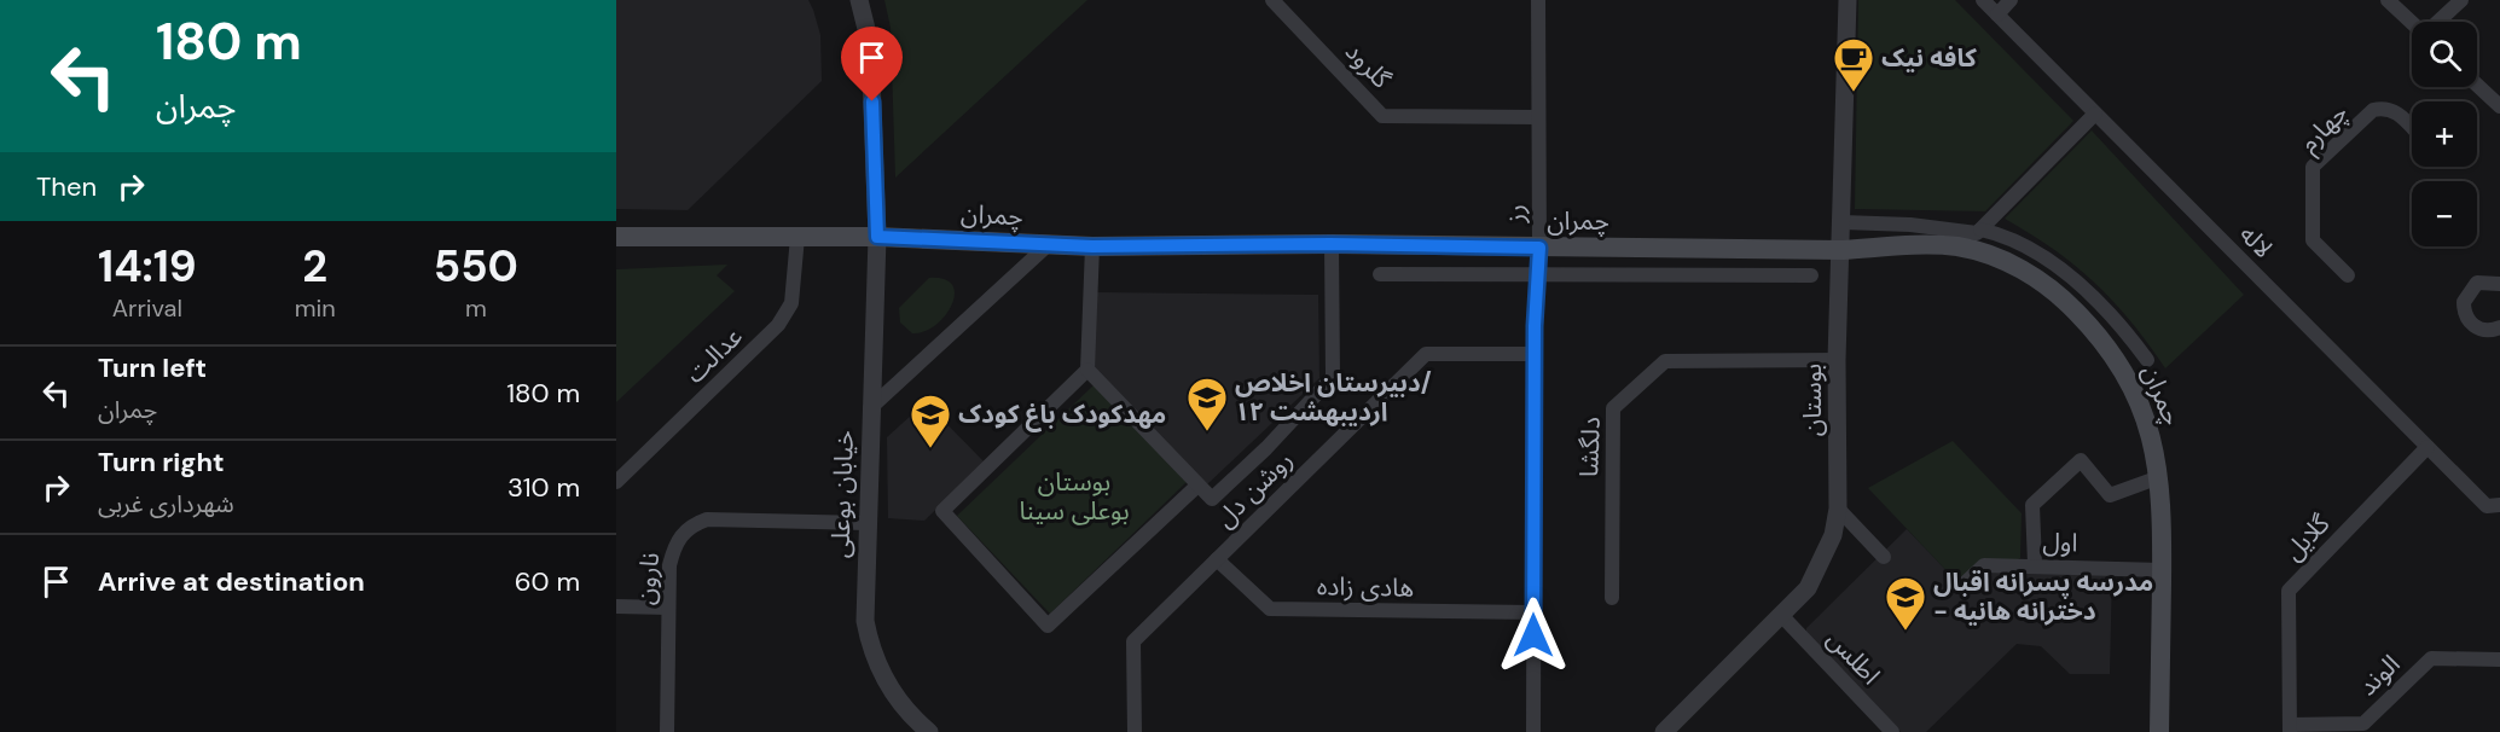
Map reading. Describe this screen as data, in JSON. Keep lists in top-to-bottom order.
{
  "streets": {
    "main road": ["چمران"],
    "street": [
      "گلرود",
      "چهارم",
      "رز",
      "لاله",
      "عدالت",
      "بوستان",
      "دلگشا",
      "روشن دل",
      "خیابان بوعلی",
      "گلایل",
      "اول",
      "نارون",
      "هادی زاده",
      "اطلس",
      "الوند"
    ]
  },
  "crossings": [
    ["گلرود", "رز"],
    ["رز", "چمران"],
    ["رز", "روشن دل"],
    ["رز", "هادی زاده"],
    ["چمران", "عدالت"],
    ["چمران", "بوستان"],
    ["چمران", "خیابان بوعلی"],
    ["چمران", "اول"],
    ["لاله", "گلایل"],
    ["بوستان", "دلگشا"],
    ["بوستان", "اطلس"],
    ["روشن دل", "هادی زاده"],
    ["خیابان بوعلی", "نارون"],
    ["گلایل", "الوند"]
  ],
  "parks": ["بوستان بوعلی سینا"],
  "places": {
    "cafe": ["کافه نیک"],
    "school or university": ["دبیرستان اخلاص/ ۱۲ اردیبهشت", "مهدکودک باغ کودک", "مدرسه پسرانه اقبال - دخترانه هانیه"]
  },
  "page": {
    "turn": ["180 m", "چمران"],
    "map_buttons": ["+", "−"],
    "then": "Then",
    "eta": [
      "14:19",
      "Arrival",
      "2",
      "min",
      "550",
      "m"
    ],
    "list": [
      {
        "name": "Turn left",
        "note": "چمران",
        "value": "180 m"
      },
      {
        "name": "Turn right",
        "note": "شهرداری غربی",
        "value": "310 m"
      },
      {
        "name": "Arrive at destination",
        "value": "60 m"
      }
    ]
  }
}
